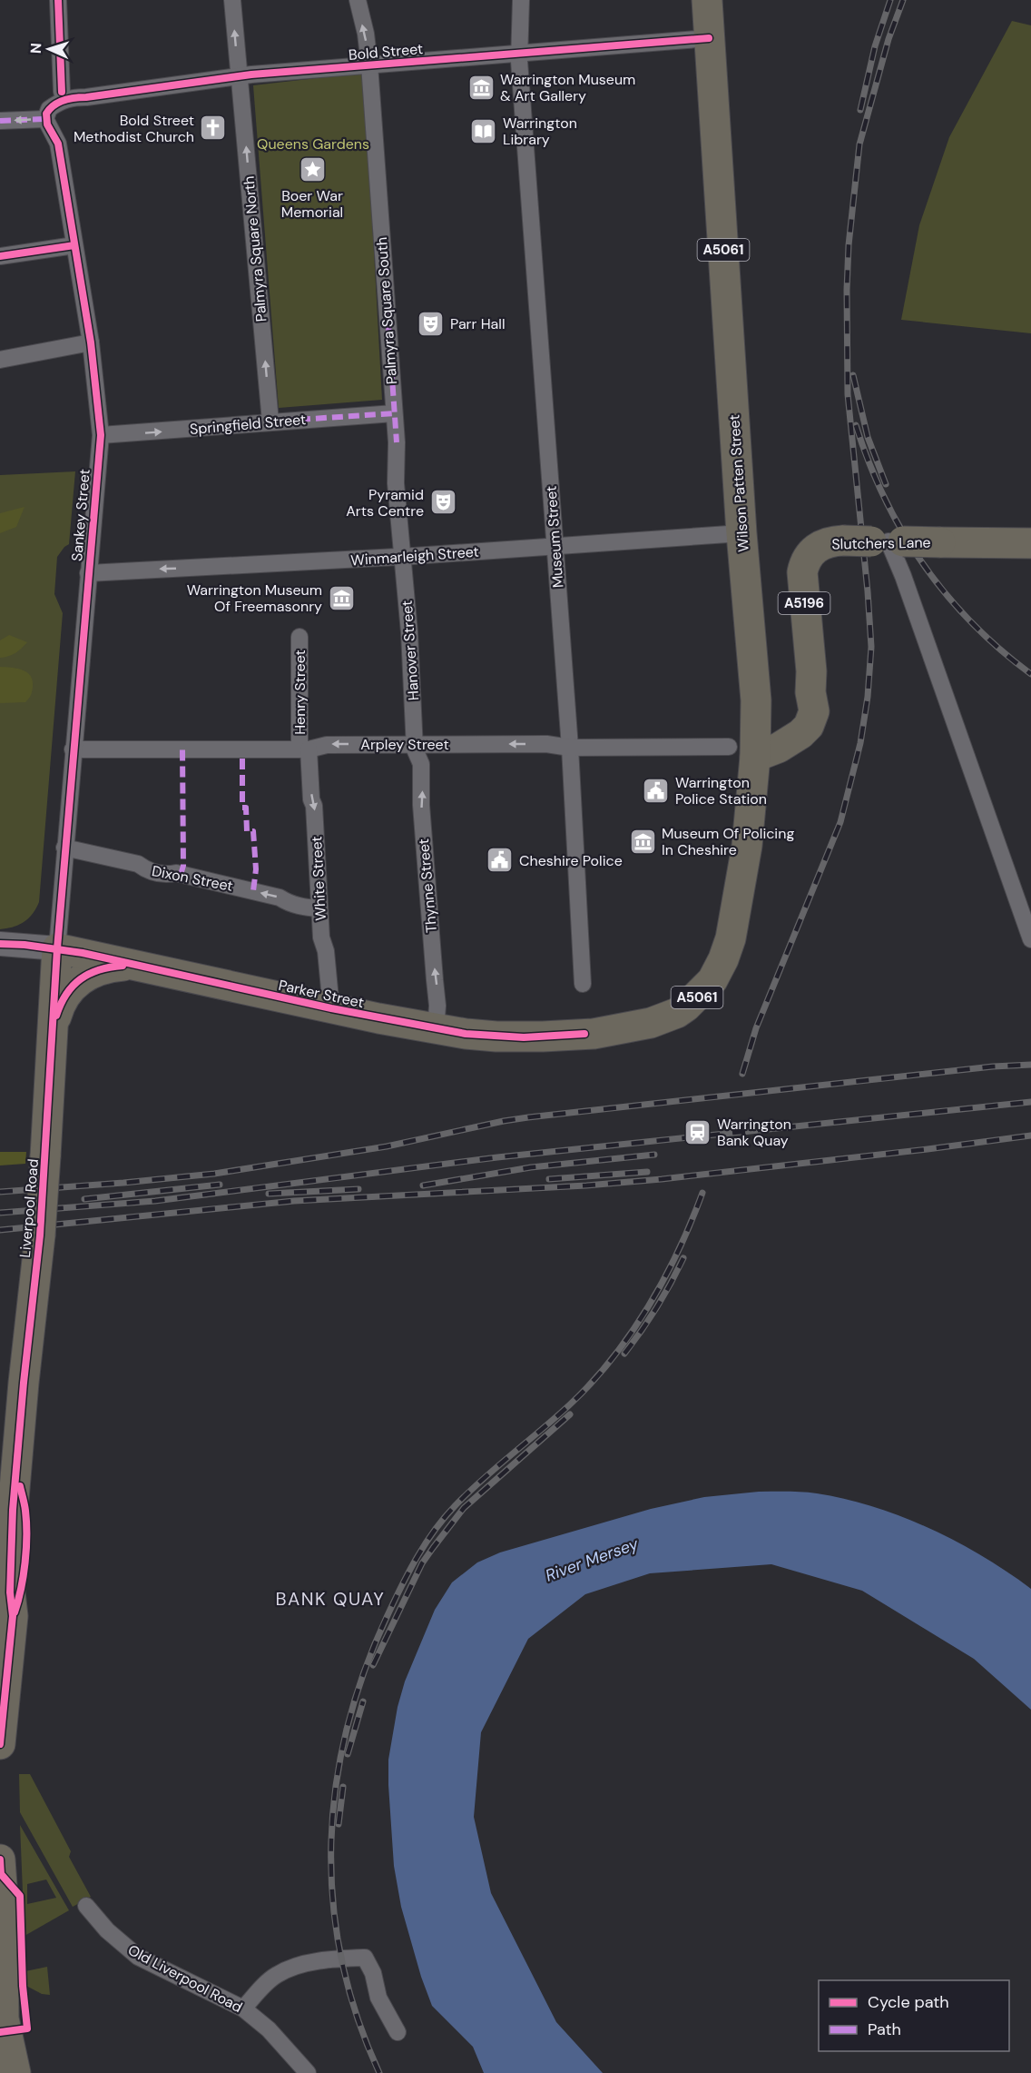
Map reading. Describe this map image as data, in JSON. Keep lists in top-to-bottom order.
{
  "streets": {
    "highway": [
      "A5061",
      "Wilson Patten Street",
      "Slutchers Lane",
      "A5196",
      "Parker Street",
      "Liverpool Road"
    ],
    "street": [
      "Bold Street",
      "Palmyra Square North",
      "Palmyra Square South",
      "Springfield Street",
      "Sankey Street",
      "Museum Street",
      "Winmarleigh Street",
      "Hanover Street",
      "Henry Street",
      "Arpley Street",
      "Dixon Street",
      "White Street",
      "Thynne Street",
      "Old Liverpool Road"
    ]
  },
  "crossings": [
    ["Bold Street", "Palmyra Square North"],
    ["Bold Street", "Palmyra Square South"],
    ["Bold Street", "Wilson Patten Street"],
    ["Bold Street", "Museum Street"],
    ["Palmyra Square North", "Springfield Street"],
    ["Palmyra Square South", "Springfield Street"],
    ["Palmyra Square South", "Winmarleigh Street"],
    ["Palmyra Square South", "Hanover Street"],
    ["Springfield Street", "Sankey Street"],
    ["Wilson Patten Street", "Slutchers Lane"],
    ["Wilson Patten Street", "Winmarleigh Street"],
    ["Wilson Patten Street", "Arpley Street"],
    ["Wilson Patten Street", "Parker Street"],
    ["Sankey Street", "Winmarleigh Street"],
    ["Sankey Street", "Arpley Street"],
    ["Sankey Street", "Dixon Street"],
    ["Sankey Street", "Parker Street"],
    ["Sankey Street", "Liverpool Road"],
    ["Museum Street", "Winmarleigh Street"],
    ["Museum Street", "Arpley Street"],
    ["Slutchers Lane", "Arpley Street"],
    ["Winmarleigh Street", "Hanover Street"],
    ["Hanover Street", "Arpley Street"],
    ["Hanover Street", "Thynne Street"],
    ["Henry Street", "Arpley Street"],
    ["Henry Street", "White Street"],
    ["Arpley Street", "White Street"],
    ["Arpley Street", "Thynne Street"],
    ["Dixon Street", "White Street"],
    ["White Street", "Parker Street"],
    ["Thynne Street", "Parker Street"],
    ["Parker Street", "Liverpool Road"]
  ],
  "one_way": [
    "Palmyra Square North",
    "Springfield Street",
    "Winmarleigh Street",
    "Arpley Street",
    "Dixon Street",
    "White Street",
    "Thynne Street"
  ],
  "districts": ["BANK QUAY"],
  "water": ["River Mersey"],
  "parks": ["Queens Gardens"],
  "places": {
    "museum": ["Warrington Museum & Art Gallery", "Warrington Museum Of Freemasonry", "Museum Of Policing In Cheshire"],
    "church": ["Bold Street Methodist Church"],
    "library": ["Warrington Library"],
    "place": ["Boer War Memorial"],
    "theatre": ["Parr Hall", "Pyramid Arts Centre"],
    "public building": ["Warrington Police Station", "Cheshire Police"],
    "station": ["Warrington Bank Quay"]
  },
  "legend": ["Cycle path", "Path"],
  "north": "left"
}
